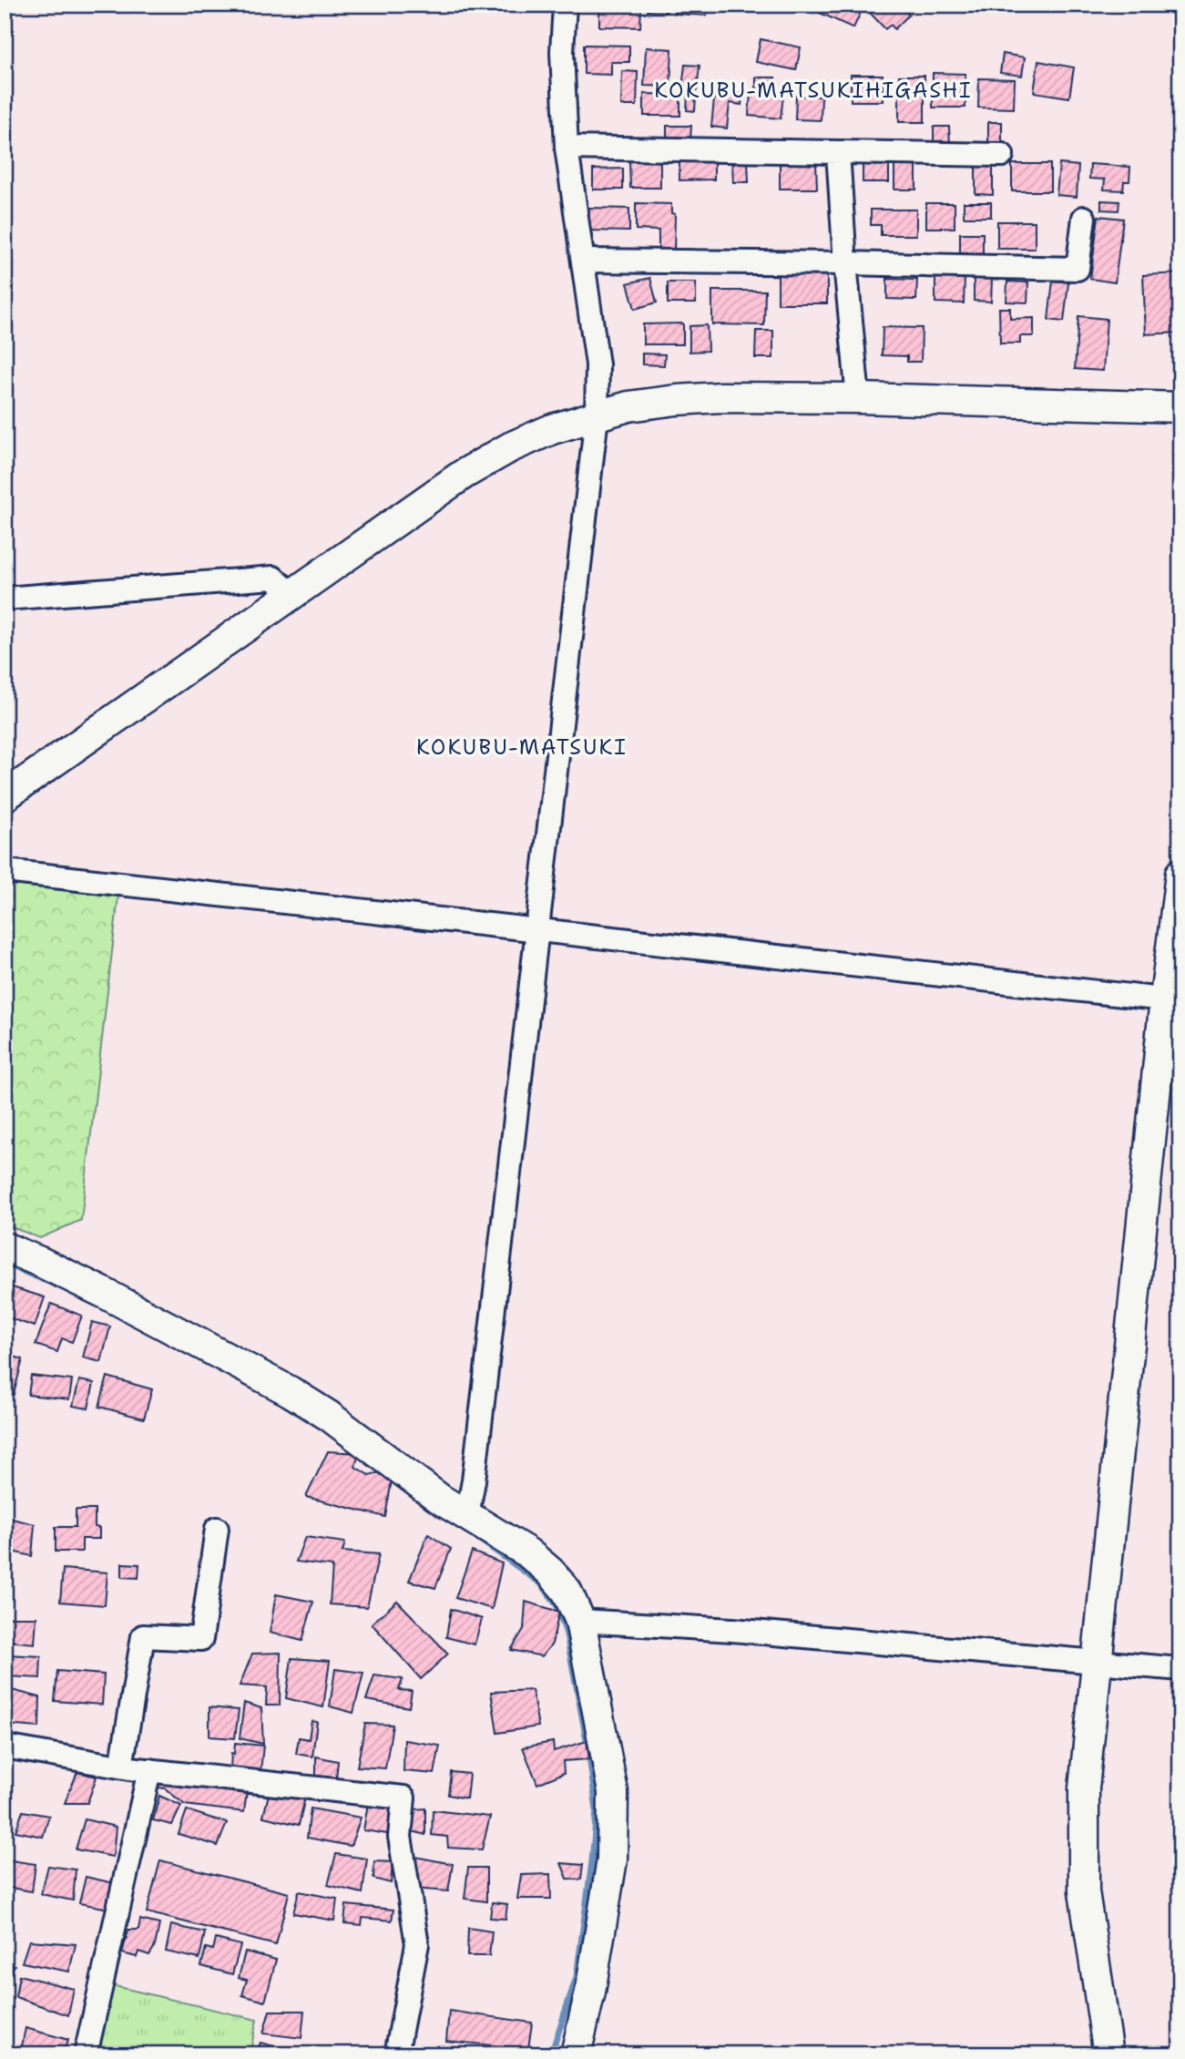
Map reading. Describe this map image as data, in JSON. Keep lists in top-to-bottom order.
{
  "districts": ["KOKUBU-MATSUKIHIGASHI", "KOKUBU-MATSUKI"]
}
